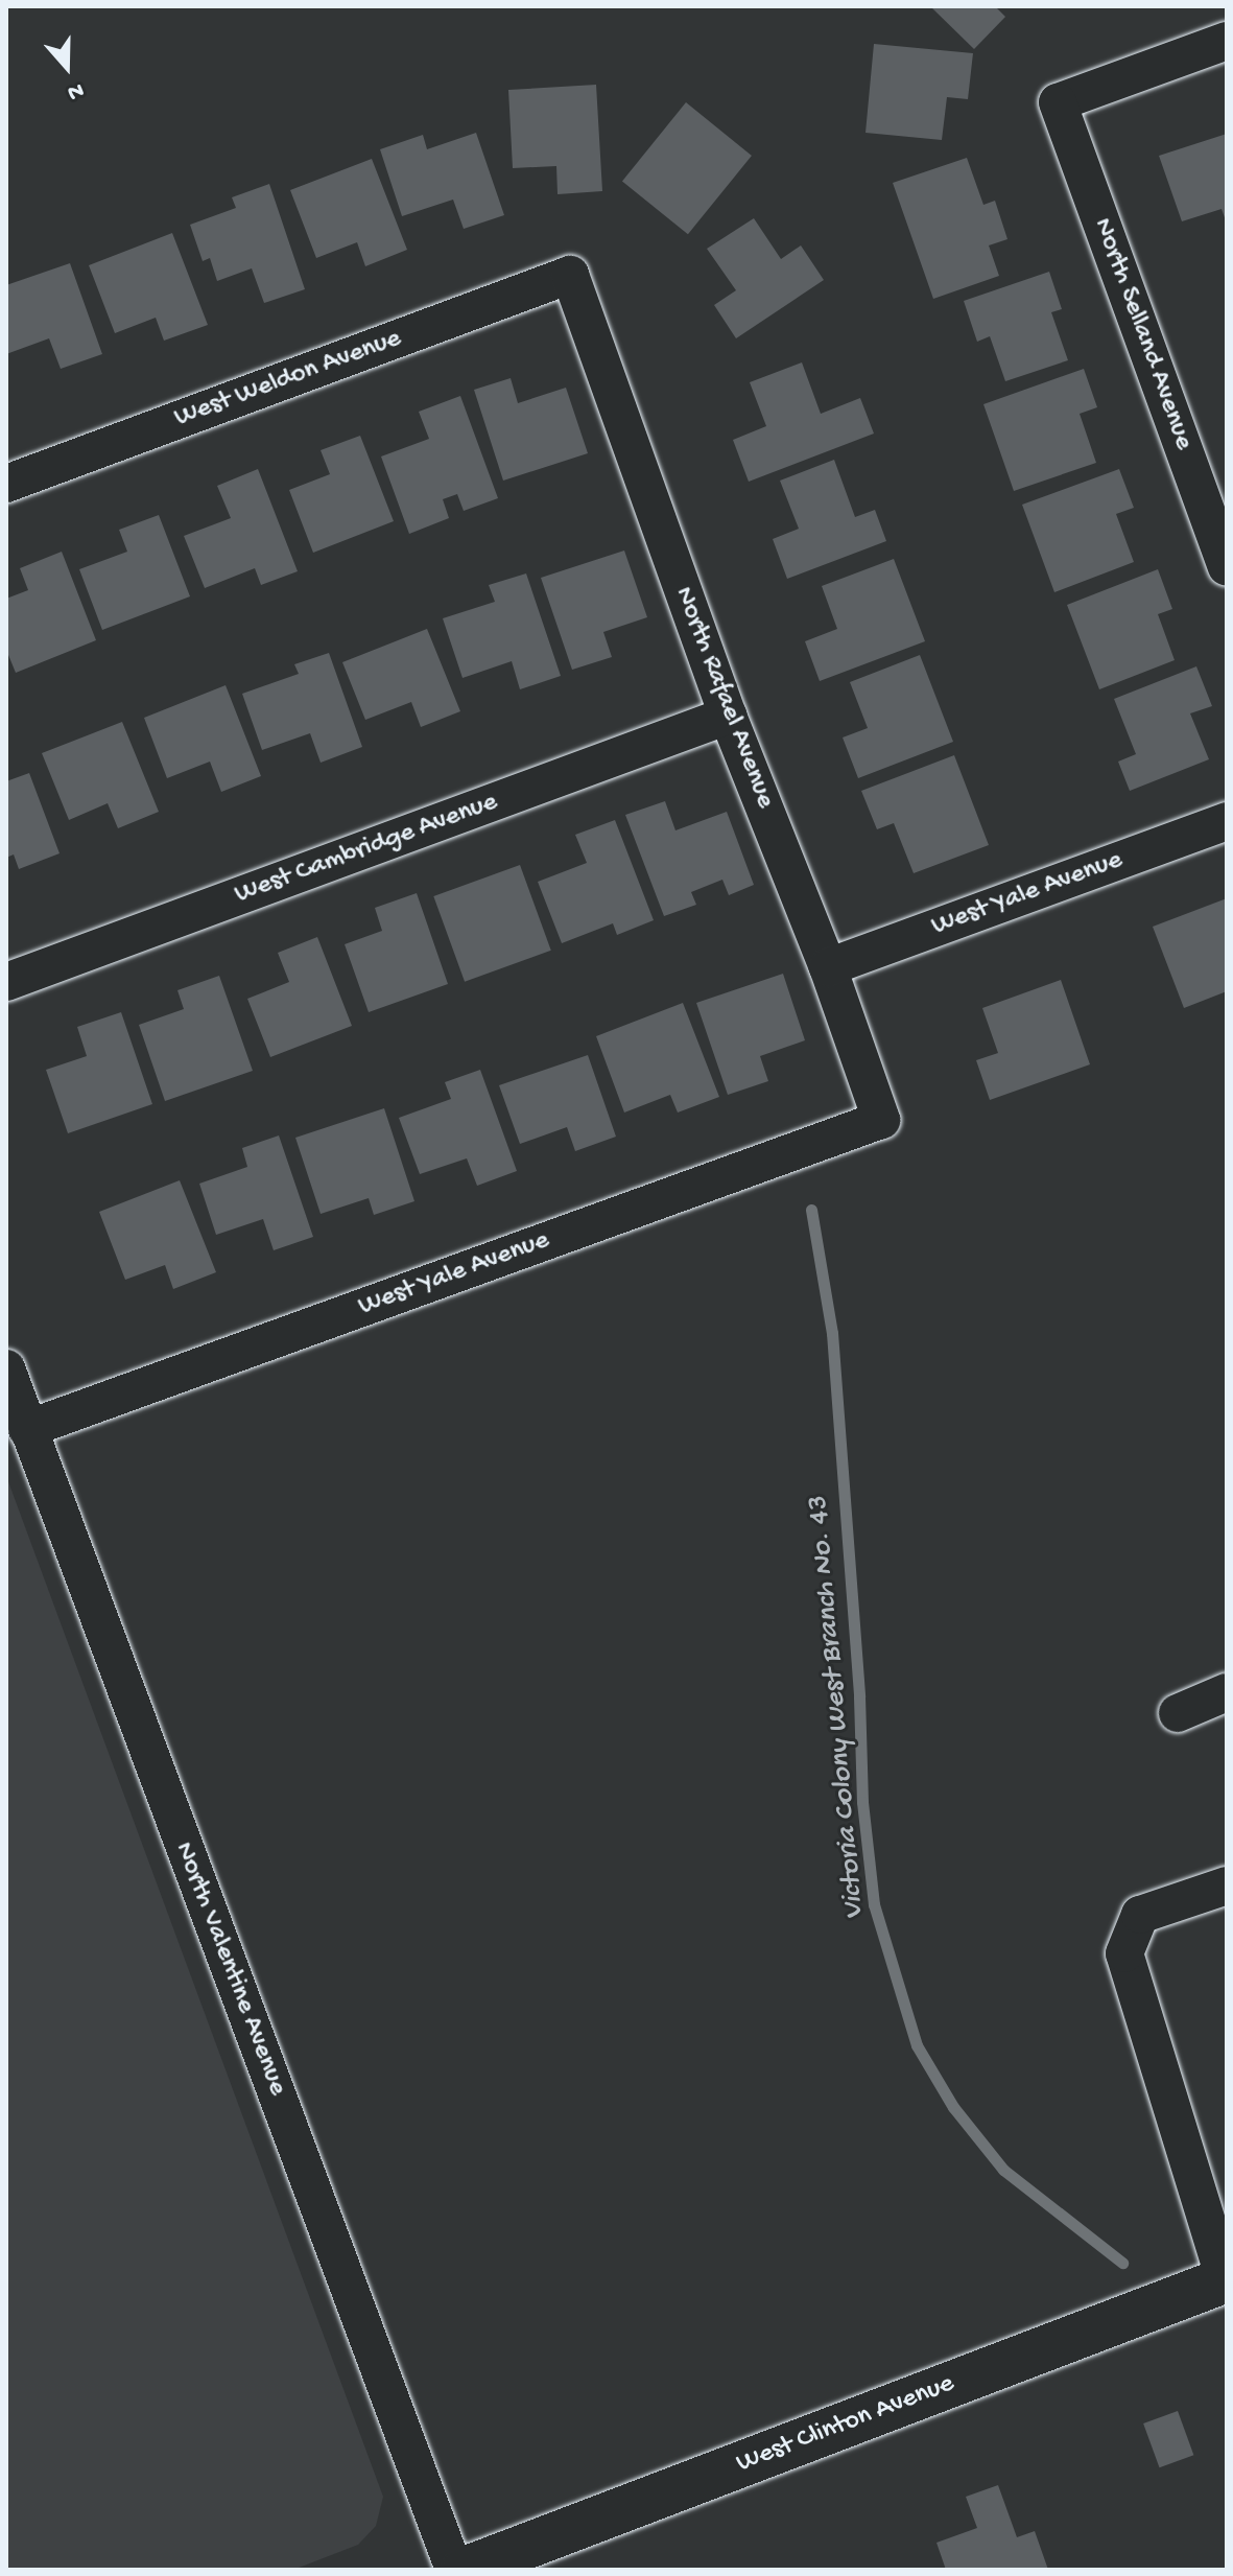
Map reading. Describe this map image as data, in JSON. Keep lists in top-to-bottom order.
{
  "streets": {
    "main road": ["West Clinton Avenue"],
    "street": [
      "North Selland Avenue",
      "West Weldon Avenue",
      "North Rafael Avenue",
      "West Cambridge Avenue",
      "West Yale Avenue",
      "North Valentine Avenue"
    ]
  },
  "crossings": [
    ["West Weldon Avenue", "North Rafael Avenue"],
    ["North Rafael Avenue", "West Cambridge Avenue"],
    ["North Rafael Avenue", "West Yale Avenue"],
    ["West Yale Avenue", "North Valentine Avenue"]
  ],
  "water": ["Victoria Colony West Branch No. 43"],
  "north": "bottom"
}
